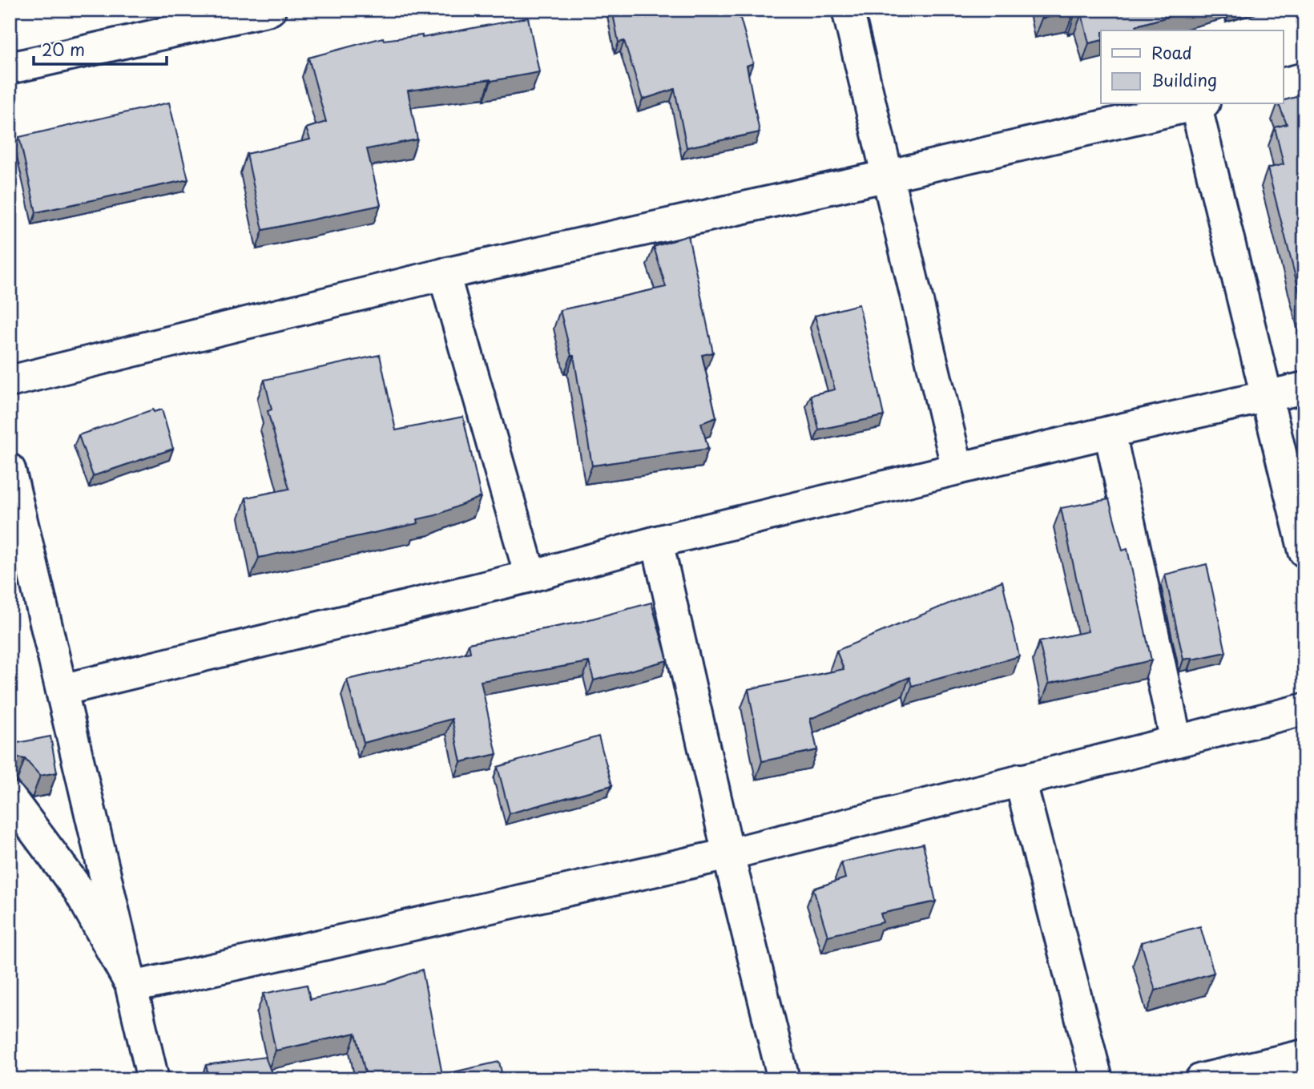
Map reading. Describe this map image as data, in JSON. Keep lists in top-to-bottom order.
{
  "legend": ["Road", "Building"],
  "scale_bar": "20 m"
}
